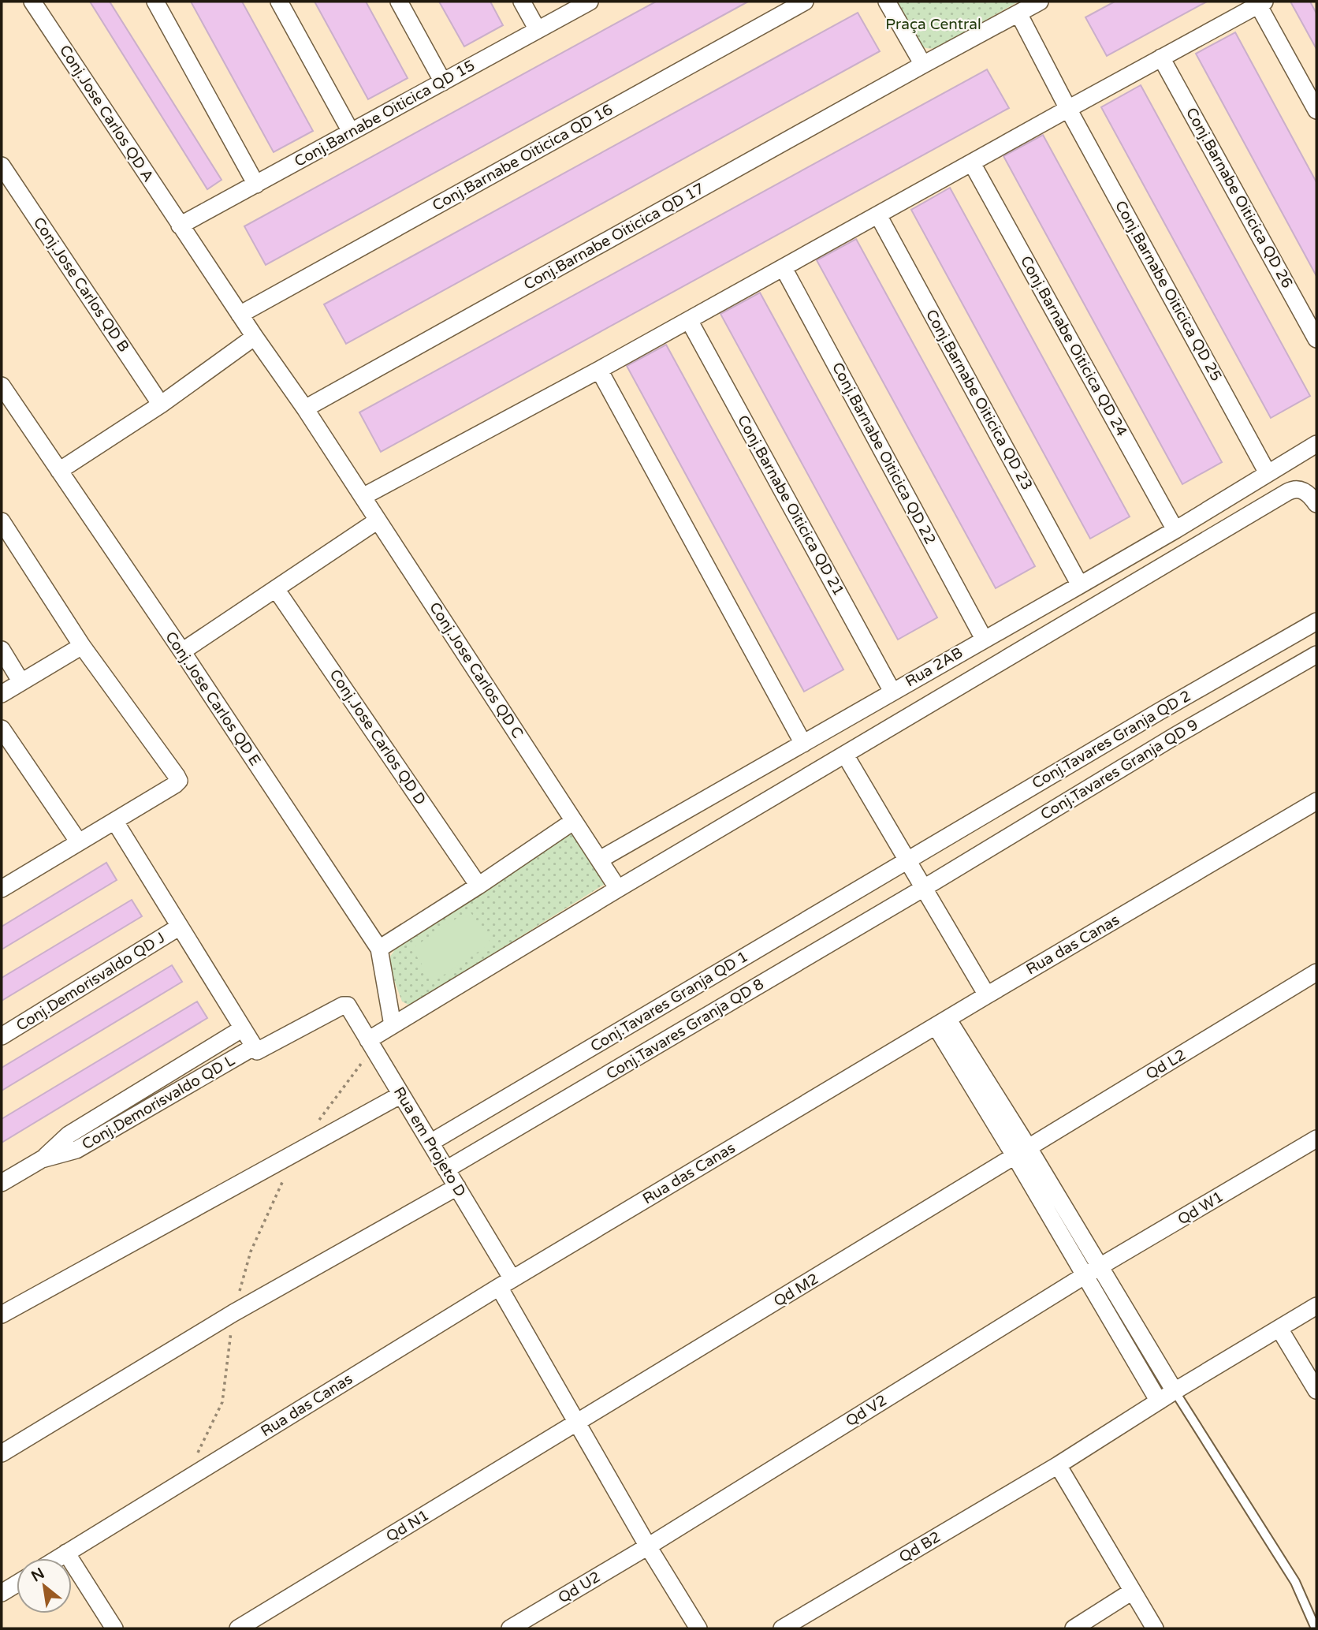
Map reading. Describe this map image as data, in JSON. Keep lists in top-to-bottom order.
{
  "streets": {
    "street": [
      "Conj.Jose Carlos QD A",
      "Conj.Barnabe Oiticica QD 15",
      "Conj.Barnabe Oiticica QD 16",
      "Conj.Barnabe Oiticica QD 26",
      "Conj.Barnabe Oiticica QD 17",
      "Conj.Jose Carlos QD B",
      "Conj.Barnabe Oiticica QD 25",
      "Conj.Barnabe Oiticica QD 24",
      "Conj.Barnabe Oiticica QD 23",
      "Conj.Barnabe Oiticica QD 22",
      "Conj.Barnabe Oiticica QD 21",
      "Rua 2AB",
      "Conj.Jose Carlos QD C",
      "Conj.Jose Carlos QD E",
      "Conj.Jose Carlos QD D",
      "Conj.Tavares Granja QD 2",
      "Conj.Tavares Granja QD 9",
      "Rua das Canas",
      "Conj.Demorisvaldo QD J",
      "Conj.Tavares Granja QD 1",
      "Conj.Tavares Granja QD 8",
      "Qd L2",
      "Conj.Demorisvaldo QD L",
      "Rua em Projeto D",
      "Qd W1",
      "Qd M2",
      "Qd V2",
      "Qd N1",
      "Qd B2",
      "Qd U2"
    ]
  },
  "crossings": [
    ["Conj.Jose Carlos QD A", "Conj.Barnabe Oiticica QD 15"],
    ["Conj.Jose Carlos QD A", "Conj.Barnabe Oiticica QD 16"],
    ["Conj.Jose Carlos QD A", "Conj.Jose Carlos QD C"],
    ["Conj.Barnabe Oiticica QD 17", "Conj.Barnabe Oiticica QD 25"],
    ["Conj.Barnabe Oiticica QD 17", "Conj.Jose Carlos QD C"],
    ["Conj.Barnabe Oiticica QD 25", "Rua 2AB"],
    ["Conj.Barnabe Oiticica QD 24", "Rua 2AB"],
    ["Conj.Barnabe Oiticica QD 23", "Rua 2AB"],
    ["Conj.Barnabe Oiticica QD 22", "Rua 2AB"],
    ["Conj.Barnabe Oiticica QD 21", "Rua 2AB"],
    ["Rua 2AB", "Conj.Jose Carlos QD C"],
    ["Conj.Tavares Granja QD 2", "Conj.Tavares Granja QD 1"],
    ["Conj.Tavares Granja QD 9", "Conj.Tavares Granja QD 8"],
    ["Rua das Canas", "Rua em Projeto D"],
    ["Conj.Tavares Granja QD 1", "Rua em Projeto D"],
    ["Conj.Tavares Granja QD 8", "Rua em Projeto D"],
    ["Qd L2", "Qd M2"],
    ["Conj.Demorisvaldo QD L", "Rua em Projeto D"],
    ["Rua em Projeto D", "Qd M2"],
    ["Rua em Projeto D", "Qd V2"],
    ["Rua em Projeto D", "Qd N1"],
    ["Rua em Projeto D", "Qd U2"],
    ["Qd W1", "Qd V2"],
    ["Qd M2", "Qd N1"],
    ["Qd V2", "Qd U2"]
  ],
  "parks": ["Praça Central"],
  "north": "top left"
}
